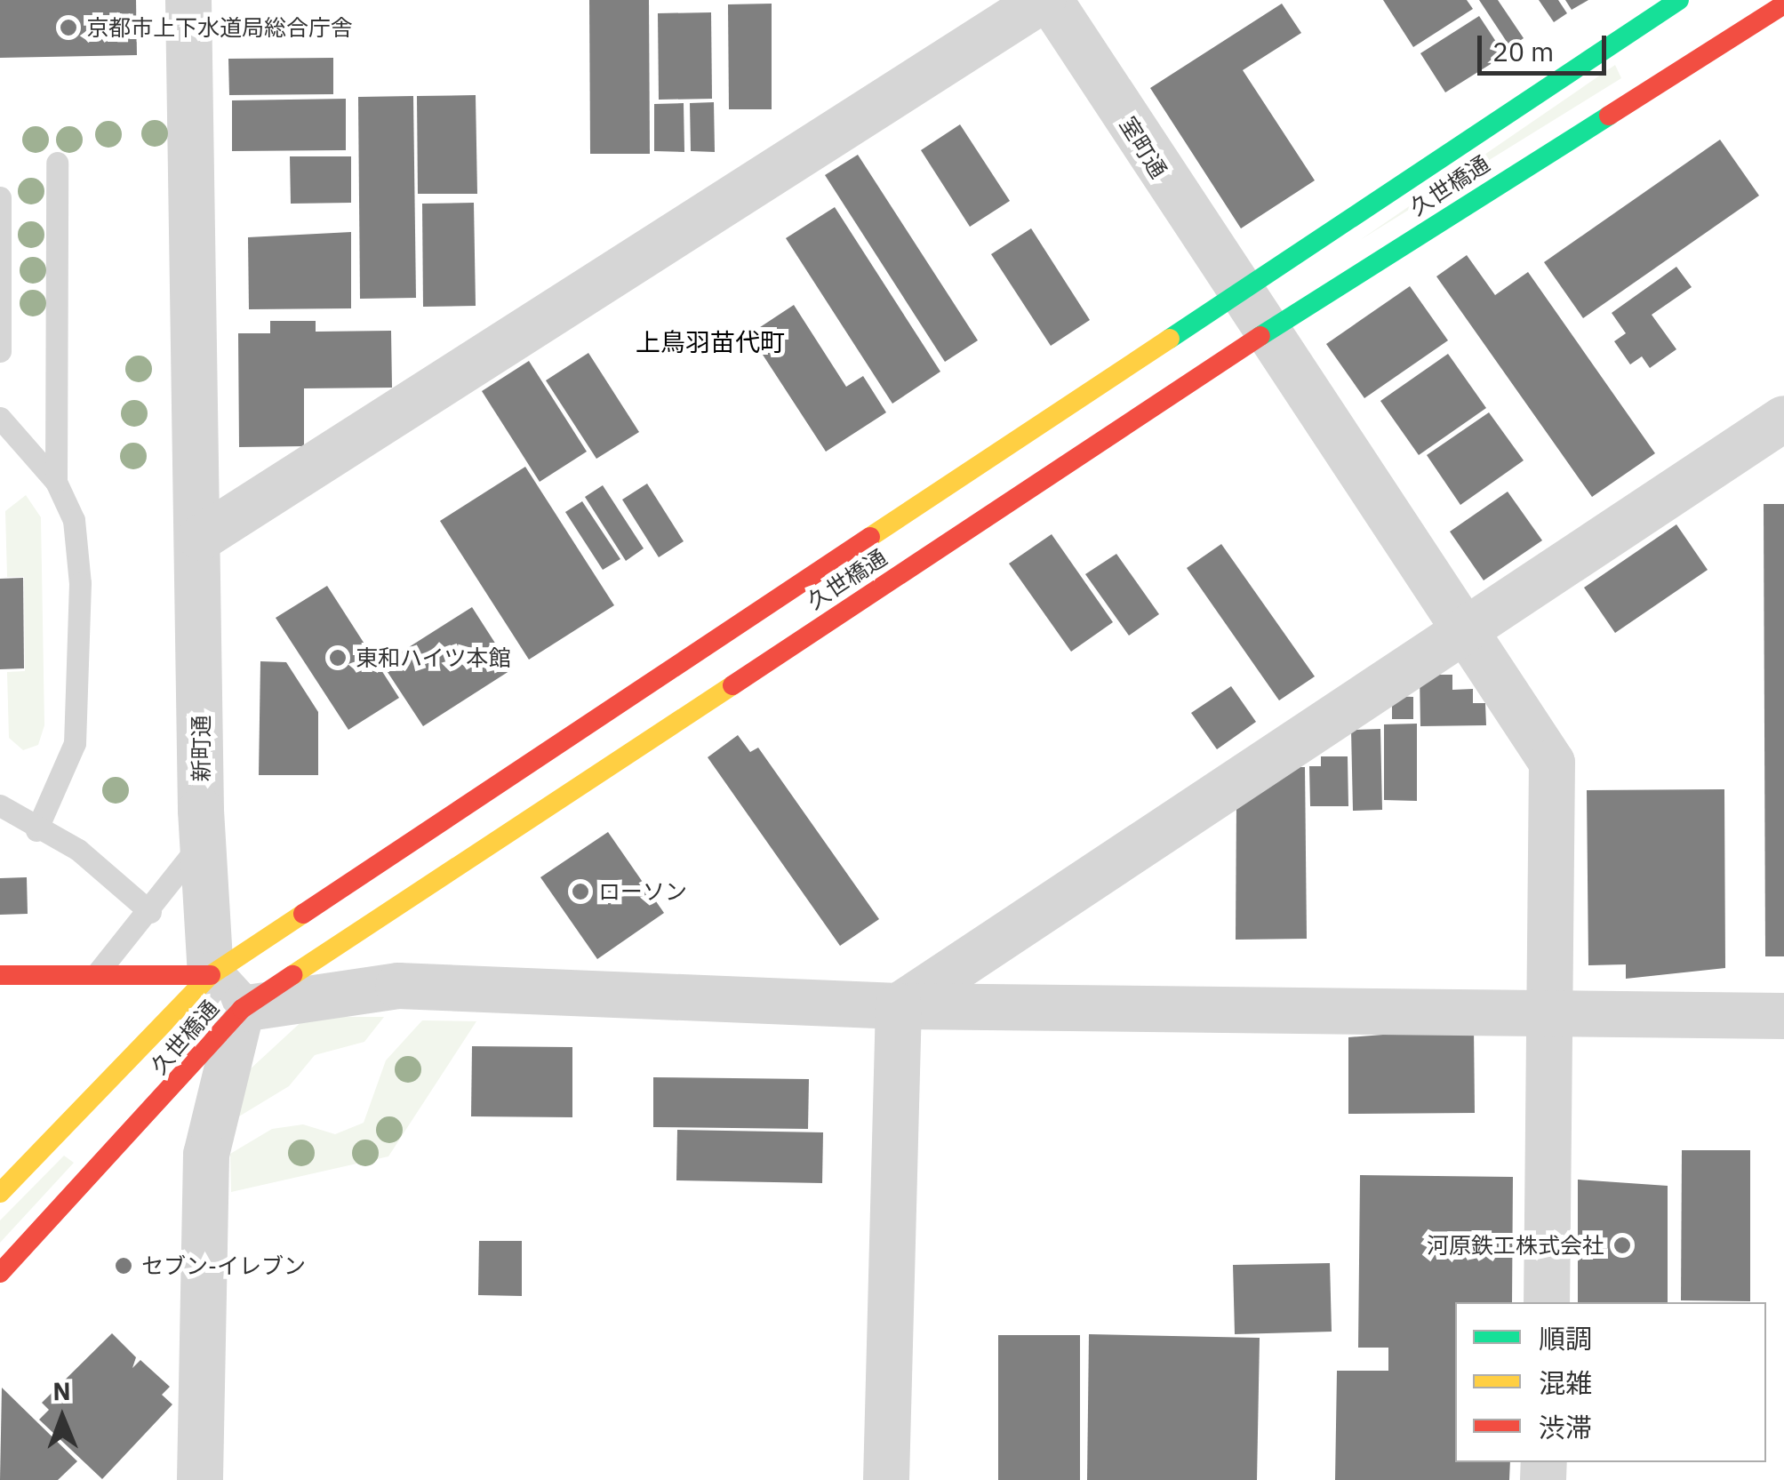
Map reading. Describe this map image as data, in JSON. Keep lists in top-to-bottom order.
{
  "streets": {
    "street": ["室町通", "久世橋通", "新町通"]
  },
  "crossings": [
    ["室町通", "久世橋通"],
    ["久世橋通", "新町通"]
  ],
  "districts": ["上鳥羽苗代町"],
  "places": [
    "京都市上下水道局総合庁舎",
    "東和ハイツ本館",
    "ローソン",
    "河原鉄工株式会社",
    "セブン-イレブン"
  ],
  "legend": ["順調", "混雑", "渋滞"],
  "scale_bar": "20 m",
  "north": "top"
}
